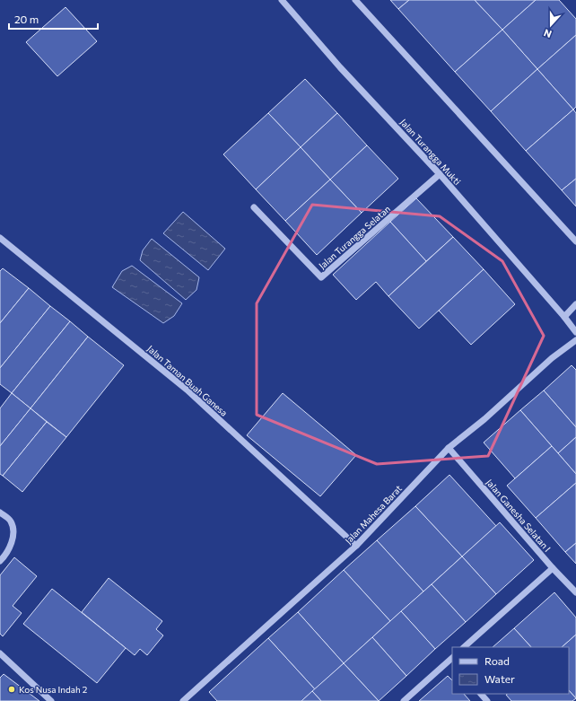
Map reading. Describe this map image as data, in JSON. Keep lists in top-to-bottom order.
{
  "streets": {
    "street": [
      "Jalan Turangga Mukti",
      "Jalan Turangga Selatan",
      "Jalan Taman Buah Ganesa",
      "Jalan Mahesa Barat",
      "Jalan Ganesha Selatan I"
    ]
  },
  "crossings": [
    ["Jalan Turangga Mukti", "Jalan Turangga Selatan"],
    ["Jalan Taman Buah Ganesa", "Jalan Mahesa Barat"],
    ["Jalan Mahesa Barat", "Jalan Ganesha Selatan I"]
  ],
  "places": ["Kos Nusa Indah 2"],
  "legend": ["Road", "Water"],
  "scale_bar": "20 m",
  "north": "bottom"
}
